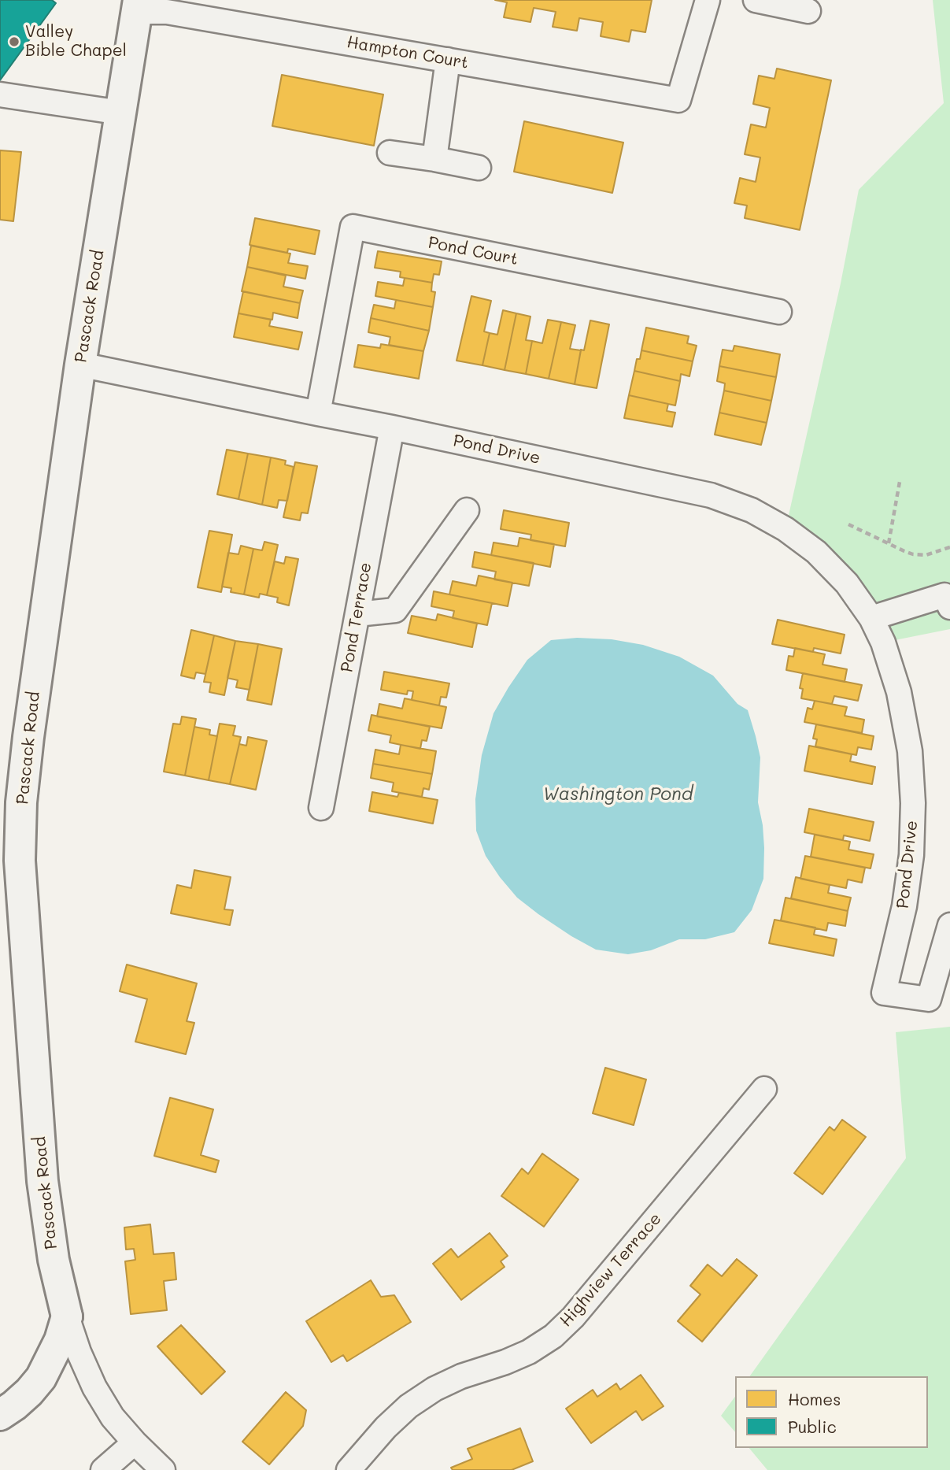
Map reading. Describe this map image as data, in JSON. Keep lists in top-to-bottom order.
{
  "streets": {
    "main road": ["Pascack Road"],
    "street": [
      "Hampton Court",
      "Pond Court",
      "Pond Drive",
      "Pond Terrace",
      "Highview Terrace"
    ]
  },
  "crossings": [
    ["Hampton Court", "Pascack Road"],
    ["Pond Court", "Pond Drive"],
    ["Pascack Road", "Pond Drive"],
    ["Pond Drive", "Pond Terrace"]
  ],
  "water": ["Washington Pond"],
  "places": ["Valley Bible Chapel"],
  "legend": ["Homes", "Public"]
}
